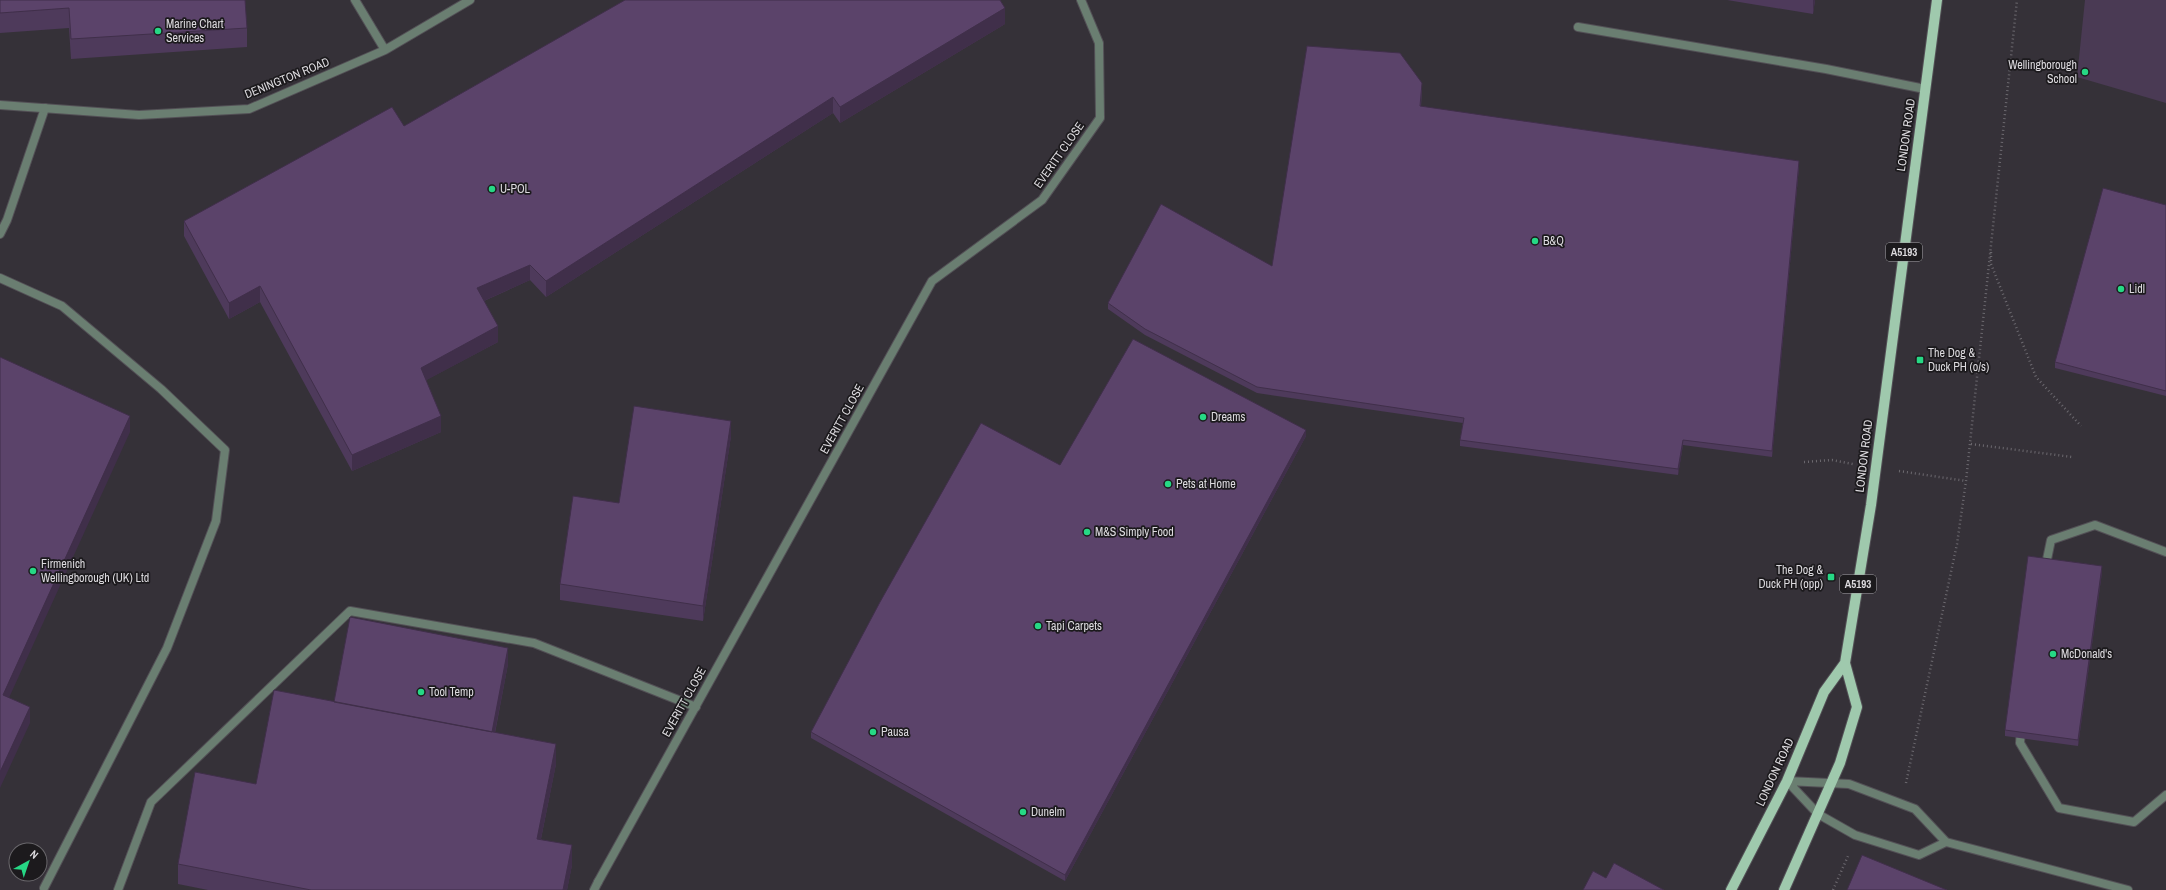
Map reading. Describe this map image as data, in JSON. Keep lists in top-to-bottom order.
{
  "streets": {
    "main road": ["LONDON ROAD", "A5193"],
    "street": ["DENINGTON ROAD", "EVERITT CLOSE"]
  },
  "places": {
    "other": [
      "Marine Chart Services",
      "Wellingborough School",
      "U-POL",
      "B&Q",
      "Lidl",
      "Dreams",
      "Pets at Home",
      "M&S Simply Food",
      "Firmenich Wellingborough (UK) Ltd",
      "Tapi Carpets",
      "McDonald's",
      "Tool Temp",
      "Pausa",
      "Dunelm"
    ],
    "transit": ["The Dog & Duck PH (o/s)", "The Dog & Duck PH (opp)"]
  },
  "north": "top right"
}
